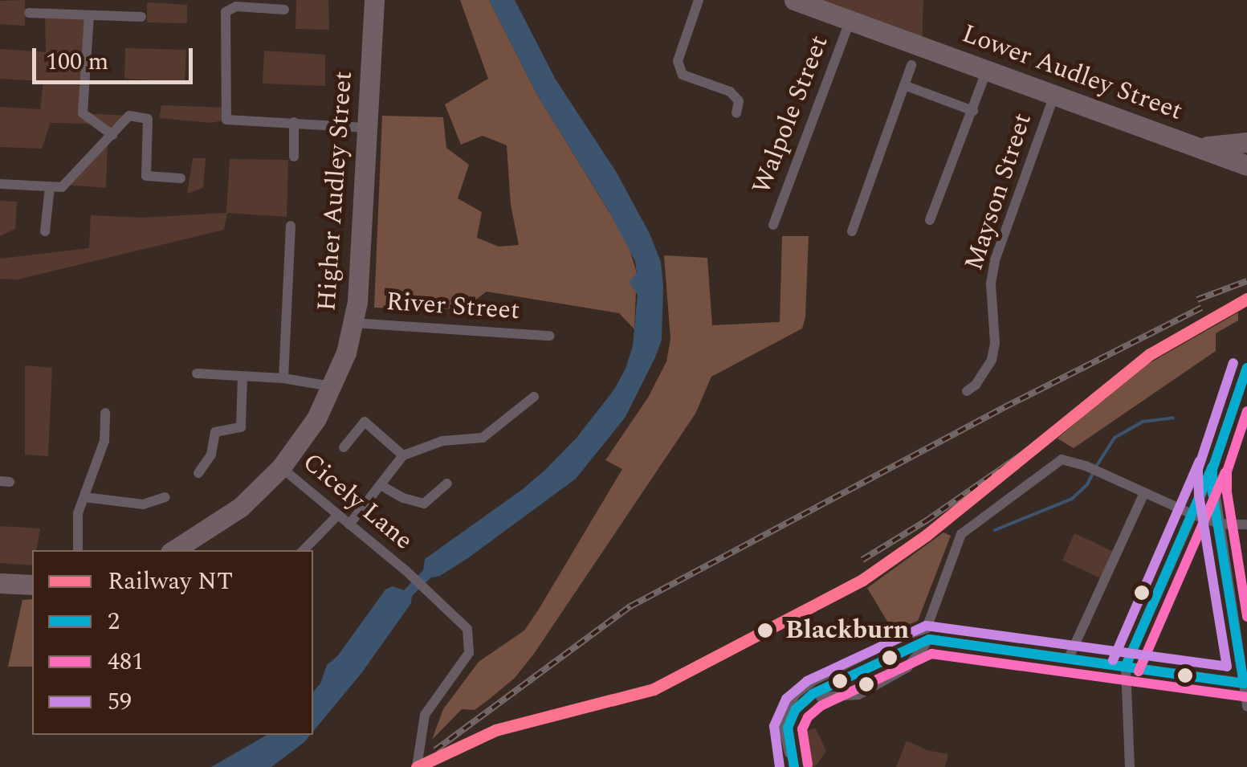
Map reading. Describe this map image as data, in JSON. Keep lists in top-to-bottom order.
{
  "streets": {
    "highway": ["Lower Audley Street", "Higher Audley Street"],
    "street": [
      "Walpole Street",
      "Mayson Street",
      "River Street",
      "Cicely Lane"
    ]
  },
  "crossings": [
    ["Lower Audley Street", "Walpole Street"],
    ["Lower Audley Street", "Mayson Street"],
    ["Higher Audley Street", "River Street"],
    ["Higher Audley Street", "Cicely Lane"]
  ],
  "places": ["Blackburn"],
  "lines": [
    "rail line NT",
    "transit line 59",
    "transit line 2",
    "transit line 481"
  ],
  "legend": [
    "Railway NT",
    "2",
    "481",
    "59"
  ],
  "scale_bar": "100 m"
}
